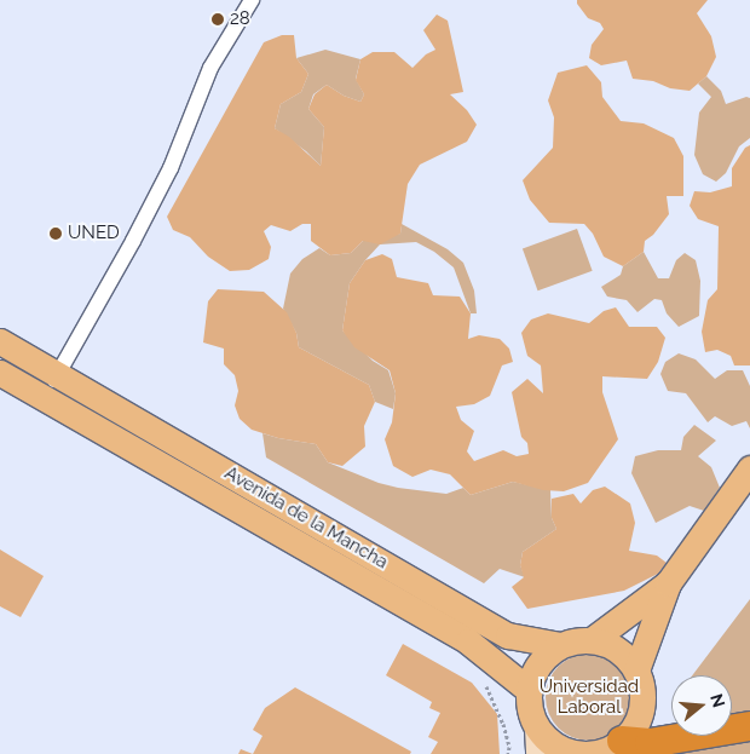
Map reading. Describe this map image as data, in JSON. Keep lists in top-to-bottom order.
{
  "streets": {
    "main road": ["Avenida de la Mancha"]
  },
  "parks": ["Universidad Laboral"],
  "places": ["28", "UNED"],
  "north": "right"
}
